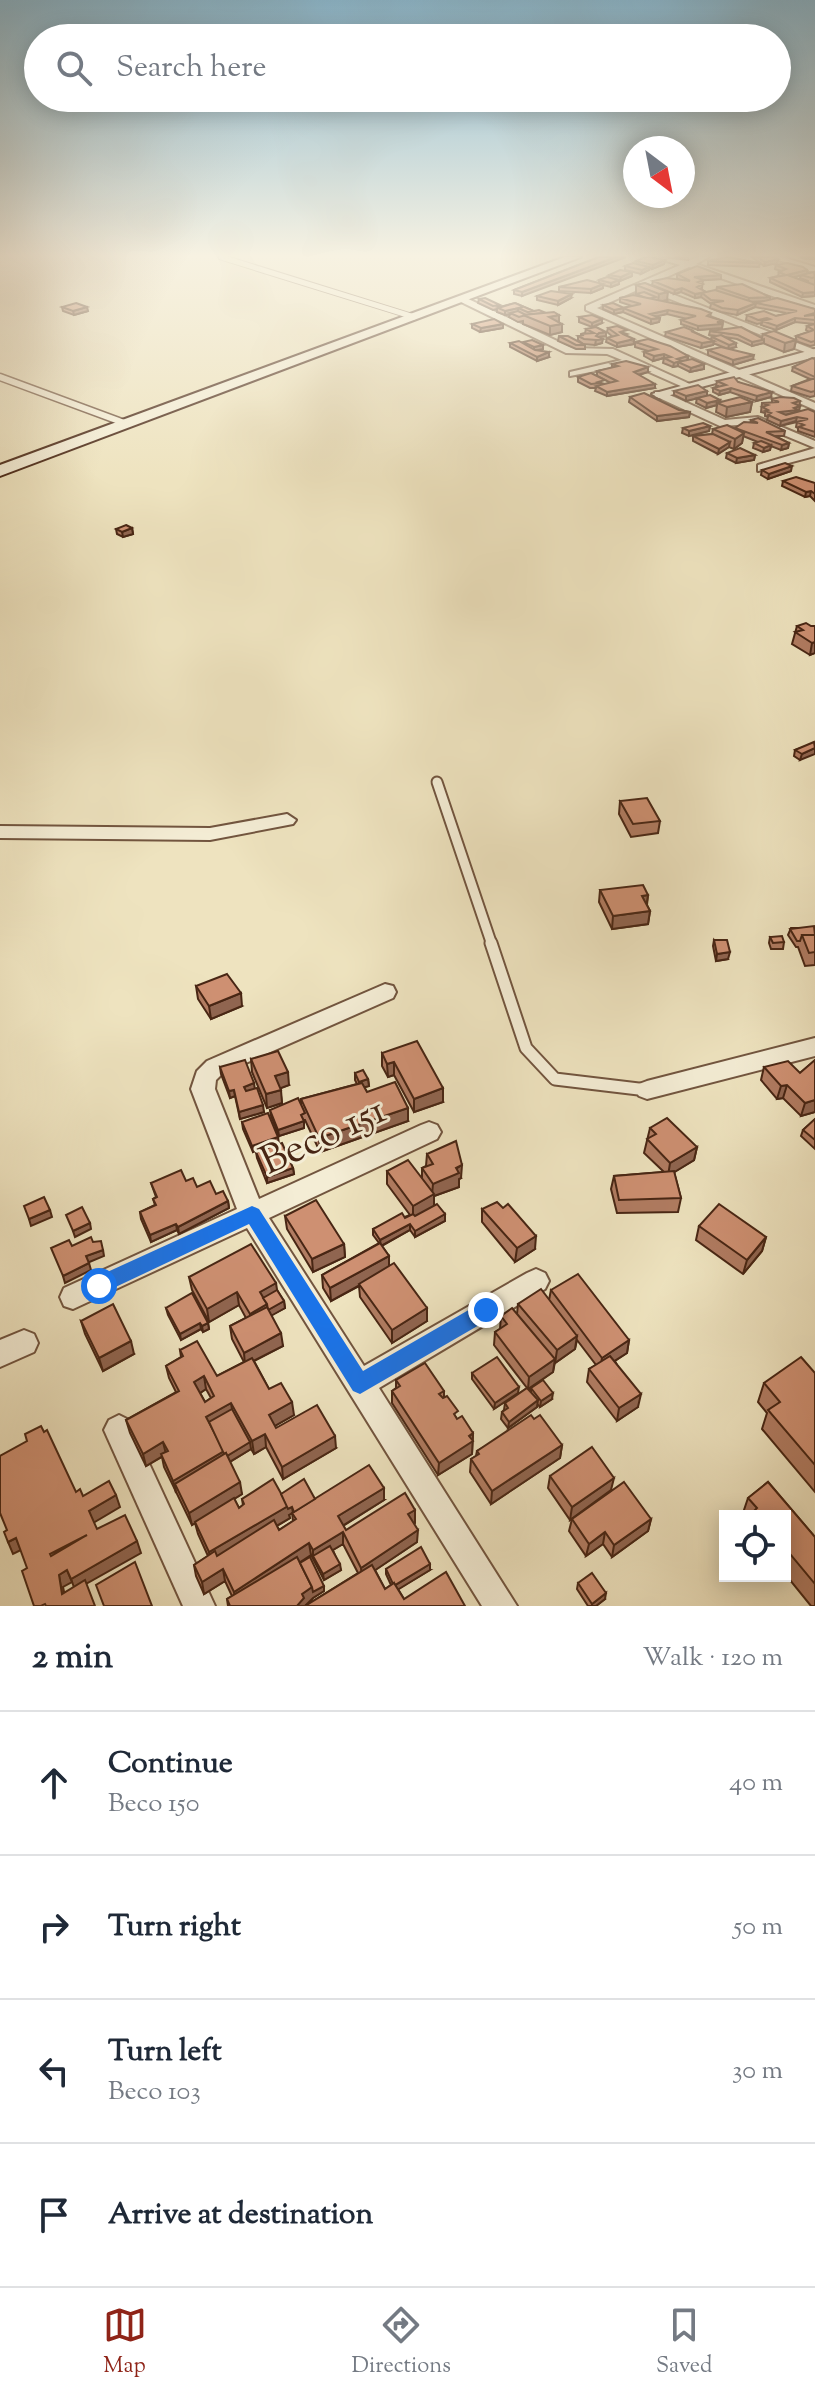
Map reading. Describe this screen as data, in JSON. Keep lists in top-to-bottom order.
{
  "streets": {
    "street": ["Beco 151"]
  },
  "north": "bottom right",
  "page": {
    "search": "Search here",
    "heading": ["2 min", "Walk · 120 m"],
    "list": [
      ["Continue", "Beco 150", "40 m"],
      ["Turn right", "50 m"],
      ["Turn left", "Beco 103", "30 m"],
      "Arrive at destination"
    ],
    "nav": ["Map", "Directions", "Saved"]
  }
}
